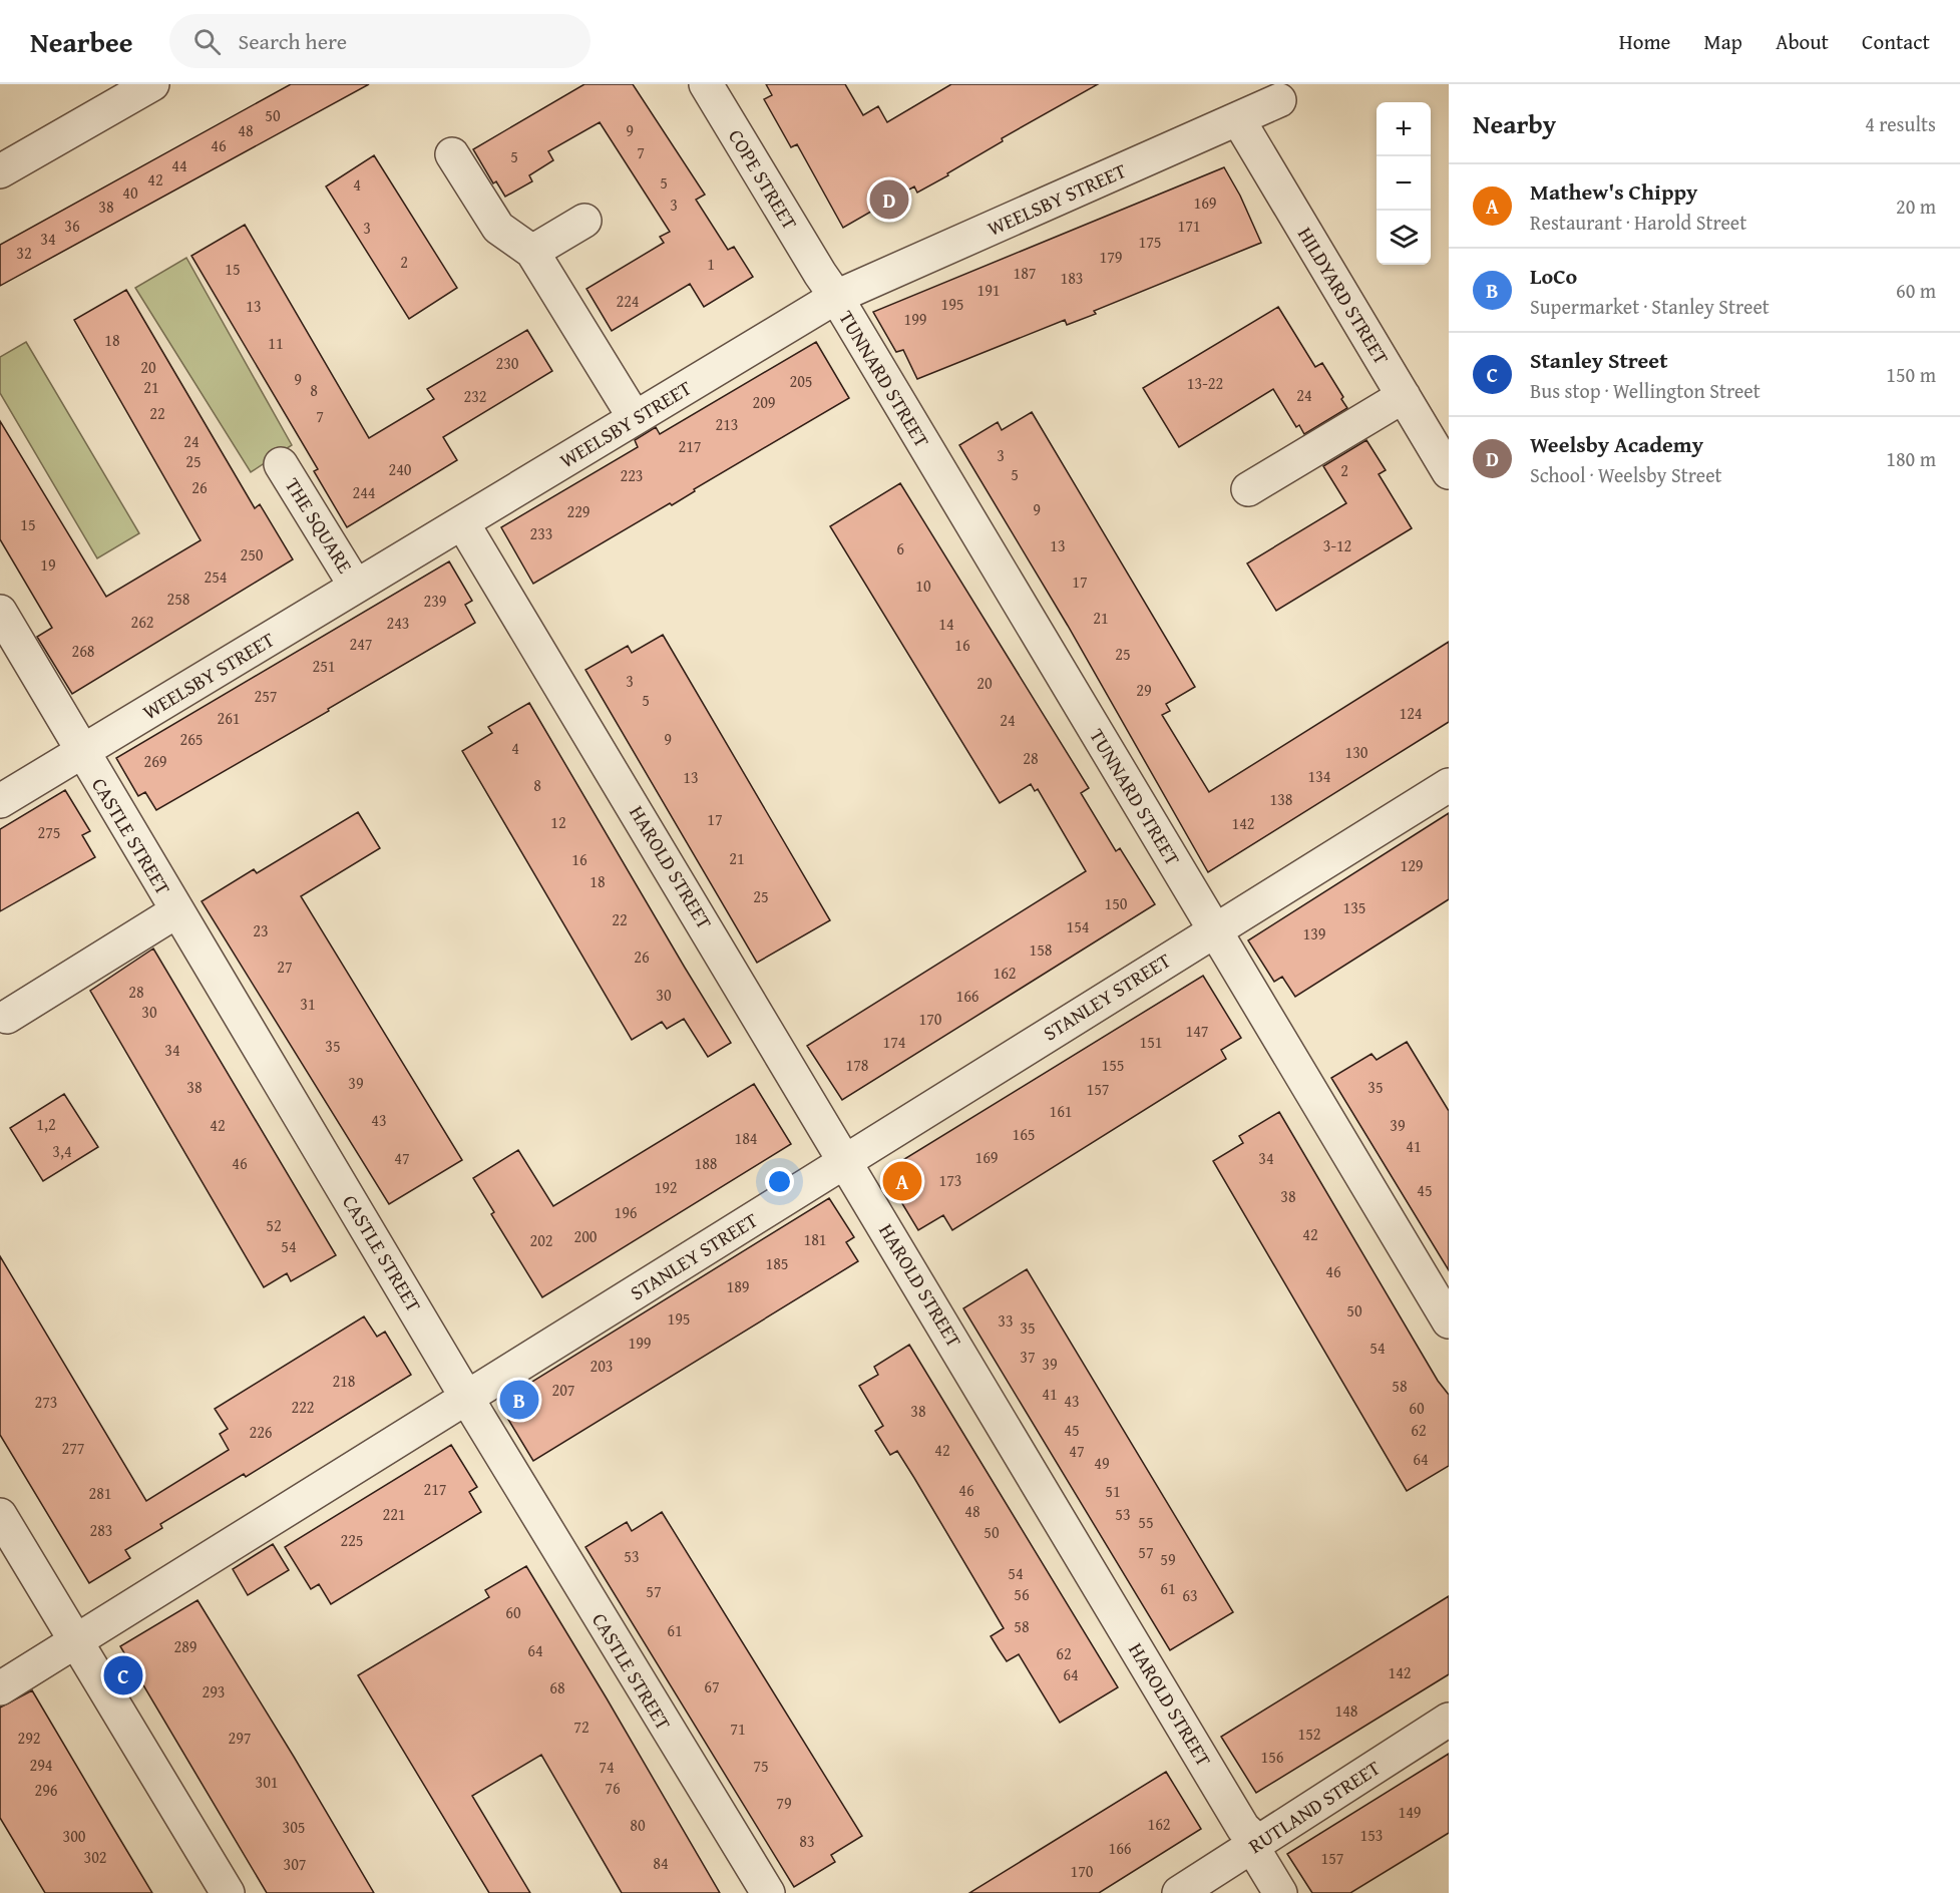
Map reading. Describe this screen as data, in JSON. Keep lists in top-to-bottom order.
{
  "streets": {
    "street": [
      "COPE STREET",
      "WEELSBY STREET",
      "HILDYARD STREET",
      "TUNNARD STREET",
      "THE SQUARE",
      "CASTLE STREET",
      "HAROLD STREET",
      "STANLEY STREET",
      "RUTLAND STREET"
    ]
  },
  "crossings": [
    ["COPE STREET", "WEELSBY STREET"],
    ["COPE STREET", "TUNNARD STREET"],
    ["WEELSBY STREET", "HILDYARD STREET"],
    ["WEELSBY STREET", "TUNNARD STREET"],
    ["WEELSBY STREET", "THE SQUARE"],
    ["WEELSBY STREET", "CASTLE STREET"],
    ["WEELSBY STREET", "HAROLD STREET"],
    ["TUNNARD STREET", "STANLEY STREET"],
    ["CASTLE STREET", "STANLEY STREET"],
    ["HAROLD STREET", "STANLEY STREET"],
    ["HAROLD STREET", "RUTLAND STREET"]
  ],
  "house_numbers": [
    "50",
    "48",
    "9",
    "46",
    "7",
    "5",
    "44",
    "42",
    "5",
    "4",
    "40",
    "169",
    "3",
    "38",
    "36",
    "171",
    "3",
    "34",
    "175",
    "32",
    "179",
    "2",
    "1",
    "15",
    "187",
    "183",
    "191",
    "224",
    "195",
    "13",
    "199",
    "18",
    "11",
    "230",
    "20",
    "9",
    "205",
    "13-22",
    "21",
    "8",
    "24",
    "232",
    "209",
    "22",
    "7",
    "213",
    "24",
    "217",
    "3",
    "25",
    "240",
    "2",
    "5",
    "223",
    "26",
    "244",
    "9",
    "229",
    "15",
    "233",
    "13",
    "3-12",
    "6",
    "250",
    "19",
    "254",
    "17",
    "10",
    "258",
    "239",
    "21",
    "262",
    "243",
    "14",
    "247",
    "16",
    "268",
    "25",
    "251",
    "3",
    "20",
    "29",
    "257",
    "5",
    "124",
    "261",
    "24",
    "265",
    "9",
    "4",
    "130",
    "28",
    "269",
    "134",
    "13",
    "8",
    "138",
    "17",
    "12",
    "142",
    "275",
    "21",
    "16",
    "129",
    "18",
    "25",
    "150",
    "135",
    "22",
    "154",
    "23",
    "139",
    "158",
    "26",
    "27",
    "162",
    "28",
    "30",
    "166",
    "31",
    "30",
    "170",
    "147",
    "174",
    "151",
    "35",
    "34",
    "178",
    "155",
    "39",
    "38",
    "35",
    "157",
    "161",
    "43",
    "1,2",
    "42",
    "39",
    "165",
    "184",
    "41",
    "3,4",
    "169",
    "47",
    "34",
    "46",
    "188",
    "173",
    "192",
    "45",
    "38",
    "196",
    "52",
    "42",
    "200",
    "181",
    "202",
    "54",
    "185",
    "46",
    "189",
    "50",
    "195",
    "33",
    "35",
    "199",
    "54",
    "37",
    "39",
    "203",
    "218",
    "58",
    "207",
    "41",
    "43",
    "273",
    "222",
    "60",
    "38",
    "45",
    "62",
    "226",
    "277",
    "42",
    "47",
    "64",
    "49",
    "217",
    "46",
    "51",
    "281",
    "48",
    "221",
    "53",
    "55",
    "283",
    "50",
    "225",
    "57",
    "53",
    "59",
    "54",
    "61",
    "57",
    "56",
    "63",
    "60",
    "58",
    "61",
    "289",
    "64",
    "62",
    "142",
    "64",
    "67",
    "68",
    "293",
    "148",
    "72",
    "71",
    "152",
    "292",
    "297",
    "156",
    "294",
    "75",
    "74",
    "301",
    "76",
    "296",
    "79",
    "149",
    "162",
    "80",
    "305",
    "153",
    "300",
    "83",
    "166",
    "302",
    "157",
    "84",
    "307",
    "170"
  ],
  "page": {
    "header": "Nearbee",
    "search": "Search here",
    "nav": [
      "Home",
      "Map",
      "About",
      "Contact"
    ],
    "heading": ["Nearby", "4 results"],
    "map_buttons": ["+", "−"],
    "list": [
      {
        "mark": "A",
        "name": "Mathew's Chippy",
        "note": "Restaurant · Harold Street",
        "value": "20 m"
      },
      {
        "mark": "B",
        "name": "LoCo",
        "note": "Supermarket · Stanley Street",
        "value": "60 m"
      },
      {
        "mark": "C",
        "name": "Stanley Street",
        "note": "Bus stop · Wellington Street",
        "value": "150 m"
      },
      {
        "mark": "D",
        "name": "Weelsby Academy",
        "note": "School · Weelsby Street",
        "value": "180 m"
      }
    ],
    "pins": [
      "D",
      "A",
      "B",
      "C"
    ]
  }
}
